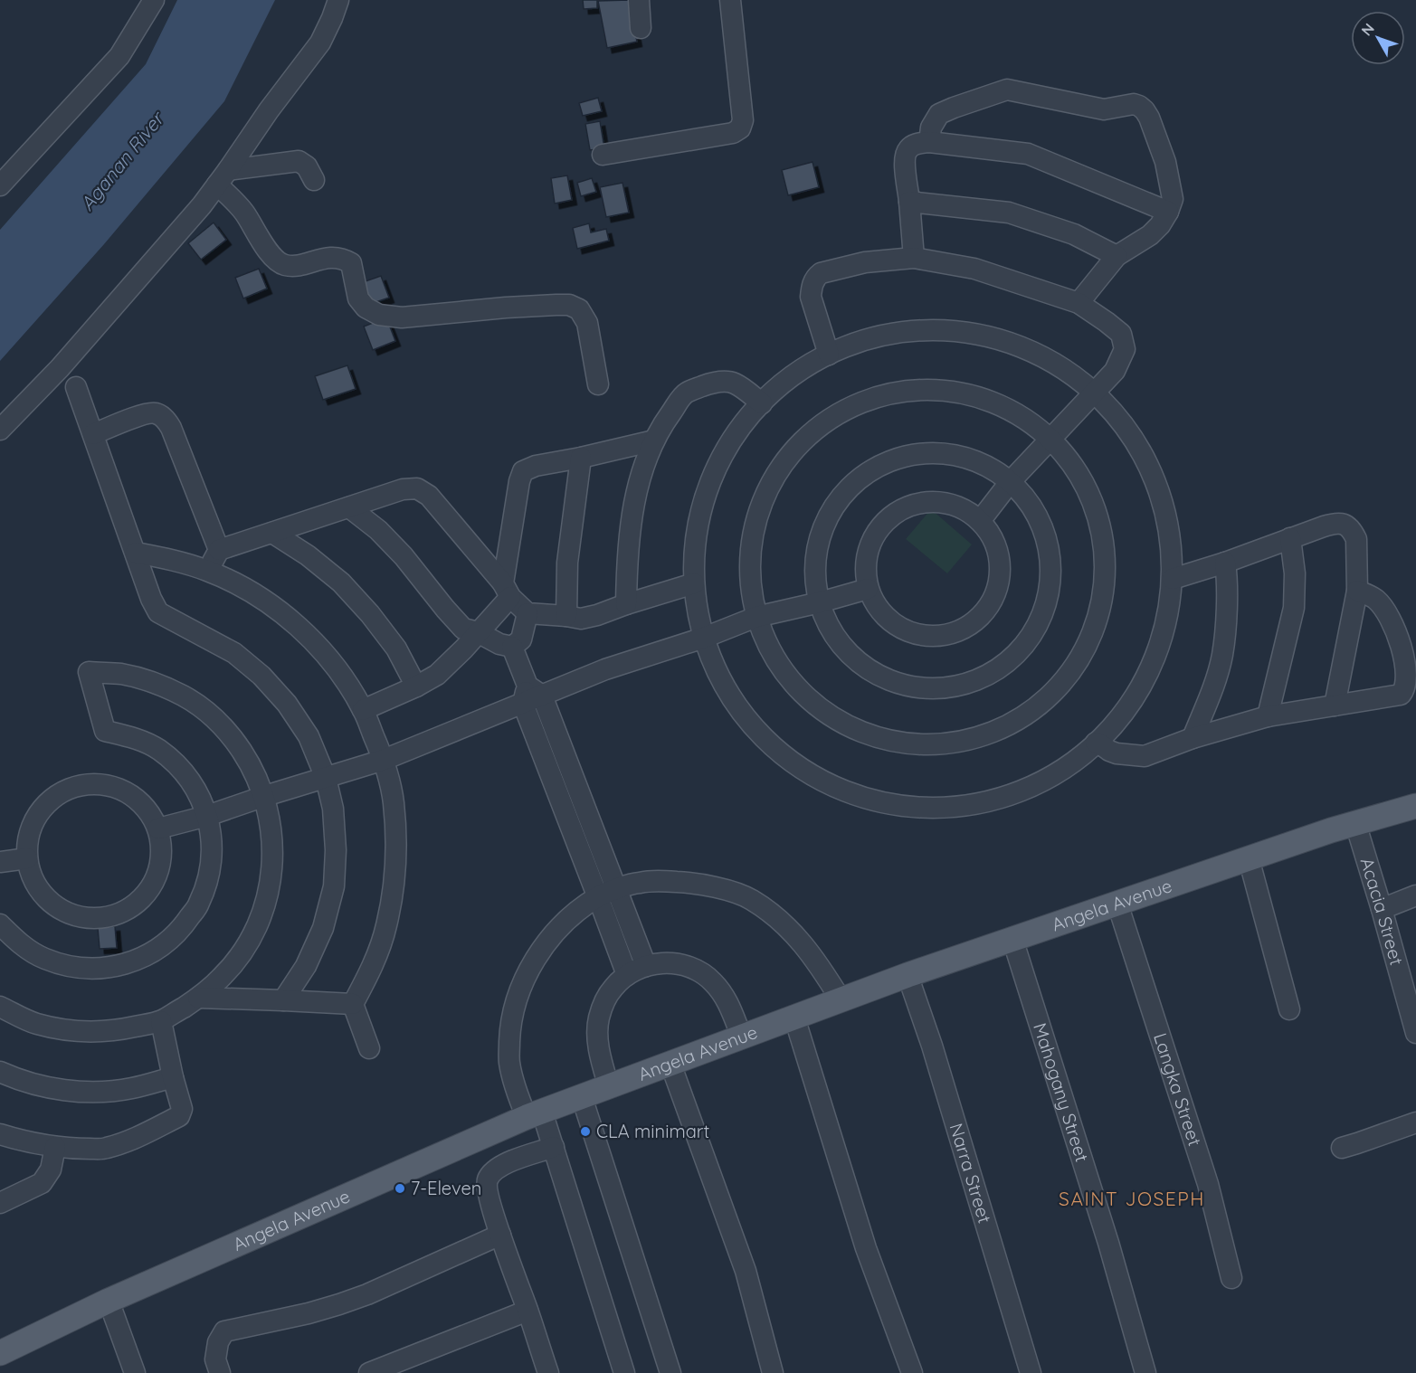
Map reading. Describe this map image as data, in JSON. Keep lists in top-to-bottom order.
{
  "streets": {
    "main road": ["Angela Avenue"],
    "street": [
      "Acacia Street",
      "Langka Street",
      "Mahogany Street",
      "Narra Street"
    ]
  },
  "crossings": [
    ["Angela Avenue", "Acacia Street"],
    ["Angela Avenue", "Langka Street"],
    ["Angela Avenue", "Mahogany Street"],
    ["Angela Avenue", "Narra Street"]
  ],
  "districts": ["SAINT JOSEPH"],
  "water": ["Aganan River"],
  "places": ["CLA minimart", "7-Eleven"],
  "north": "top left"
}
